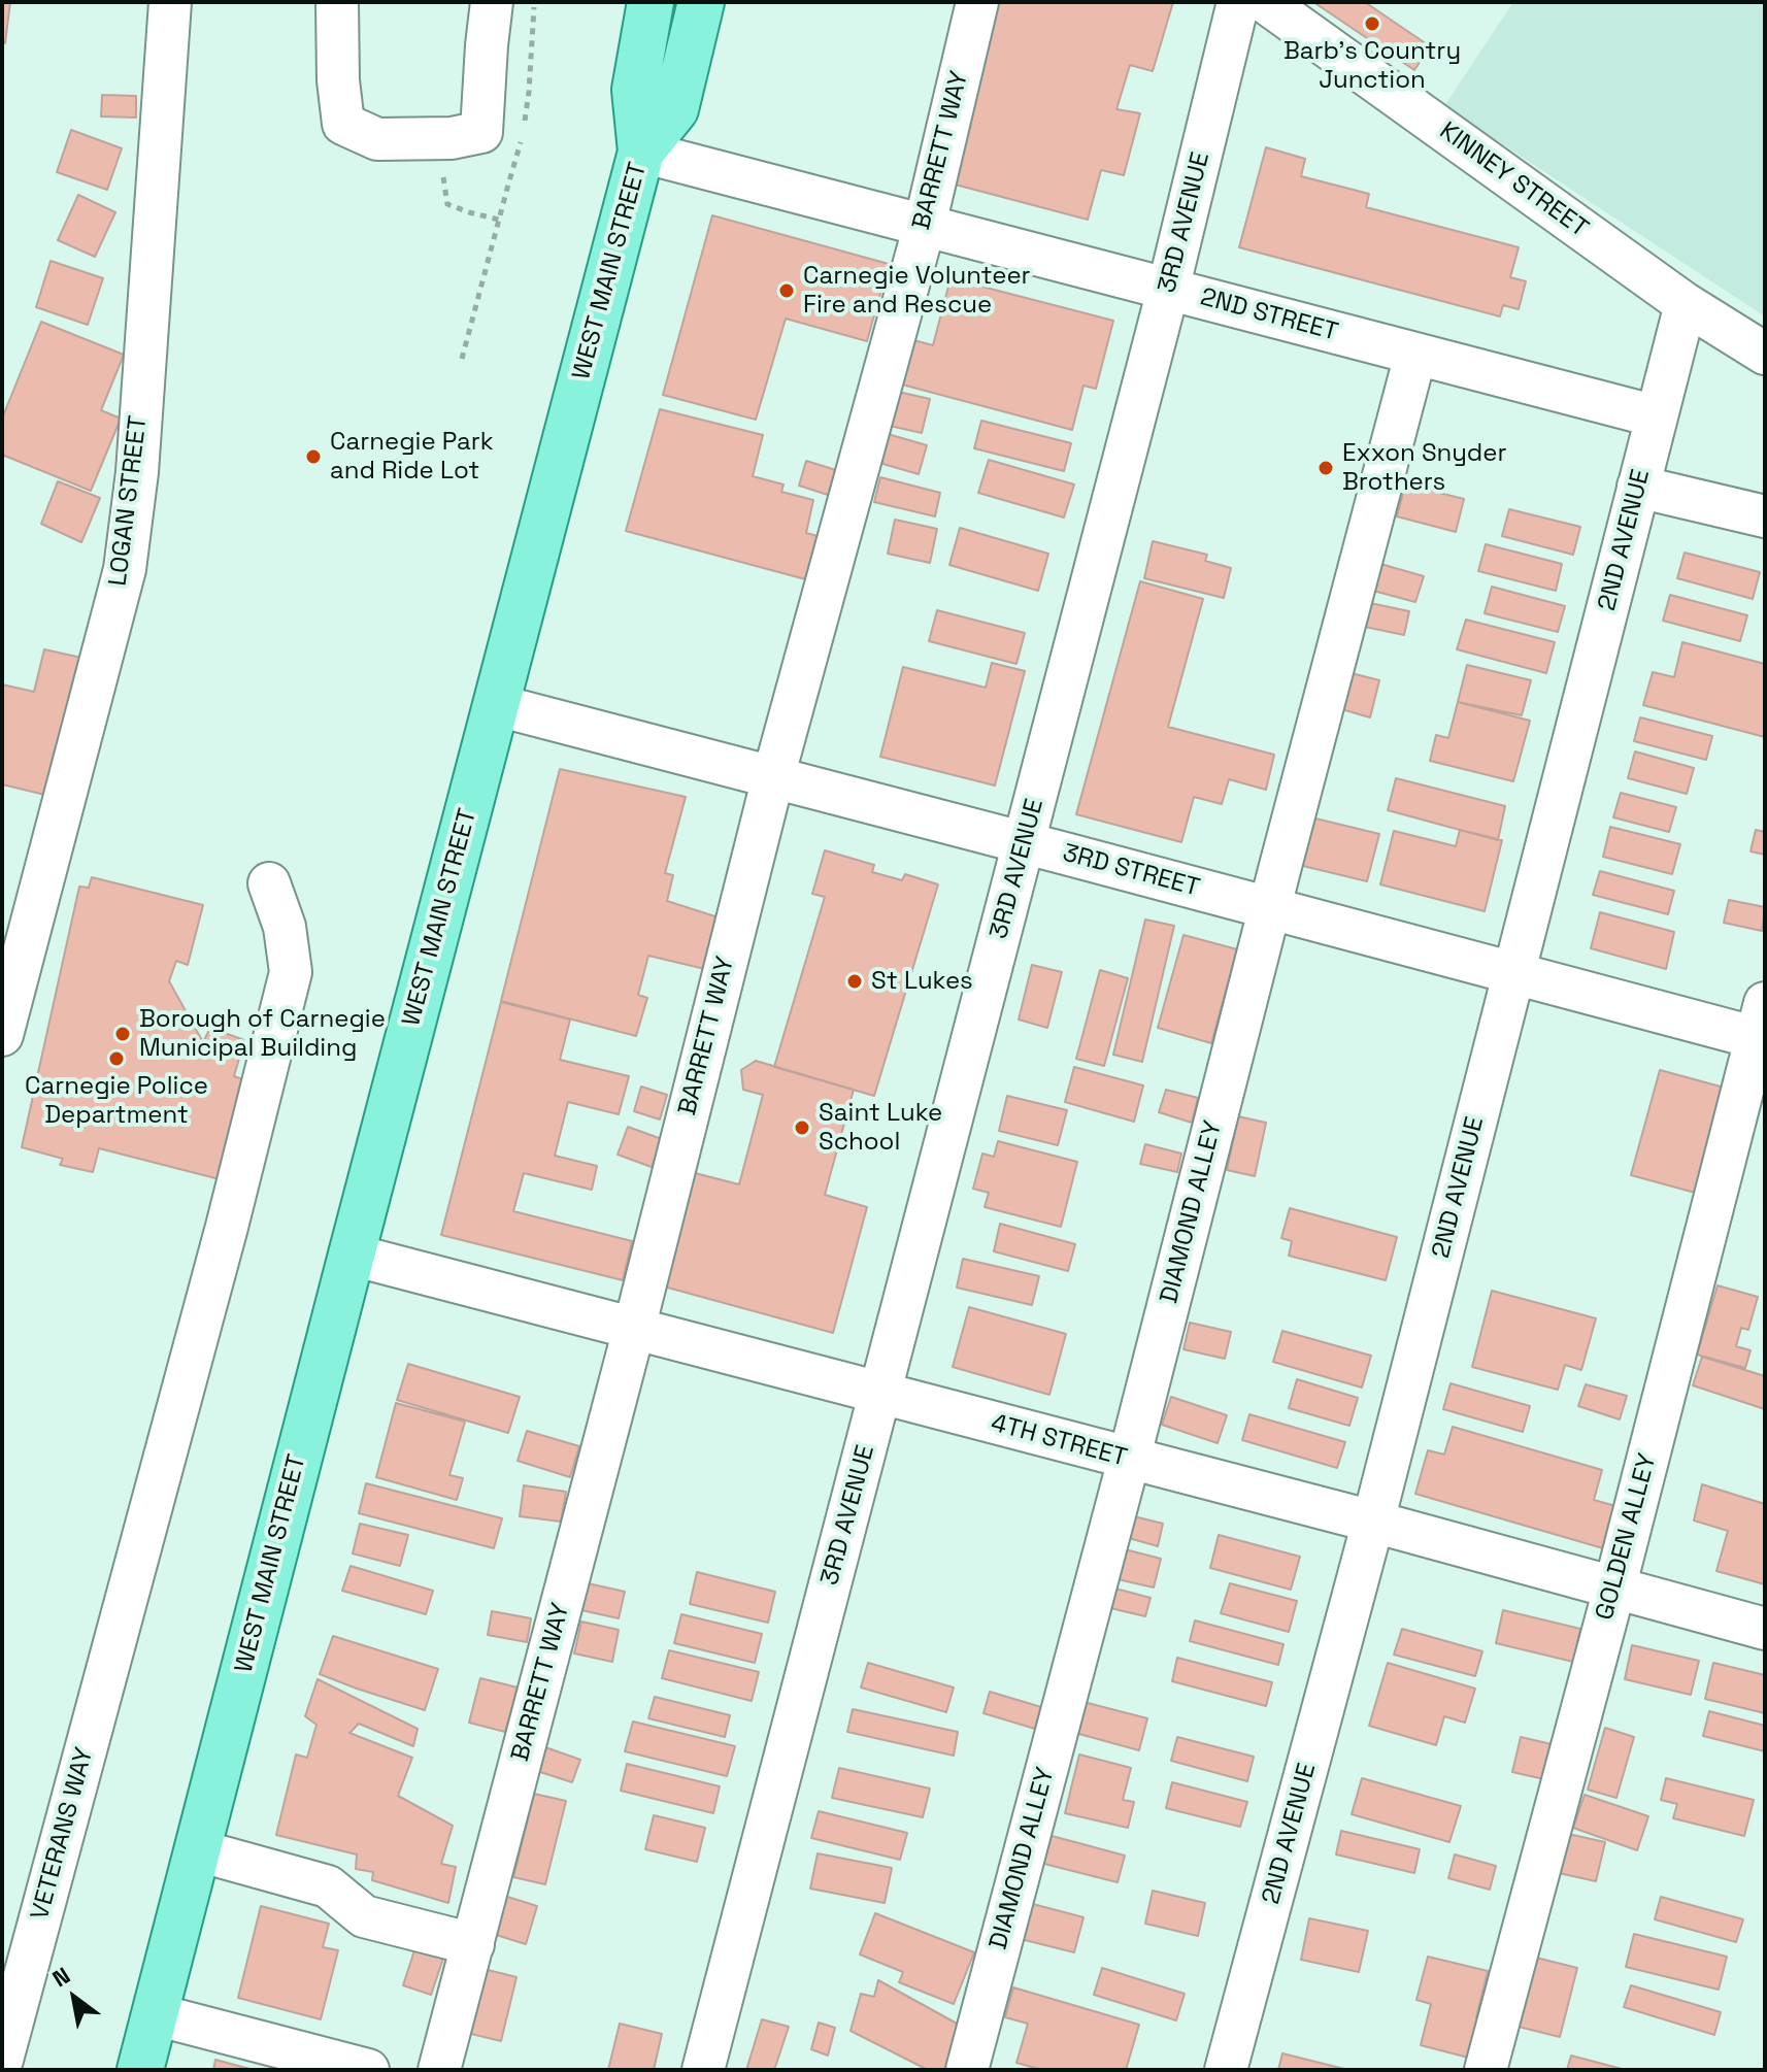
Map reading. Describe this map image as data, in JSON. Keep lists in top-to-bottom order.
{
  "streets": {
    "main road": ["WEST MAIN STREET"],
    "street": [
      "BARRETT WAY",
      "KINNEY STREET",
      "3RD AVENUE",
      "2ND STREET",
      "LOGAN STREET",
      "2ND AVENUE",
      "3RD STREET",
      "DIAMOND ALLEY",
      "4TH STREET",
      "GOLDEN ALLEY",
      "VETERANS WAY"
    ]
  },
  "crossings": [
    ["BARRETT WAY", "2ND STREET"],
    ["BARRETT WAY", "3RD STREET"],
    ["BARRETT WAY", "4TH STREET"],
    ["KINNEY STREET", "2ND AVENUE"],
    ["3RD AVENUE", "2ND STREET"],
    ["3RD AVENUE", "3RD STREET"],
    ["3RD AVENUE", "4TH STREET"],
    ["WEST MAIN STREET", "2ND STREET"],
    ["WEST MAIN STREET", "3RD STREET"],
    ["WEST MAIN STREET", "4TH STREET"],
    ["2ND STREET", "2ND AVENUE"],
    ["2ND STREET", "DIAMOND ALLEY"],
    ["2ND AVENUE", "3RD STREET"],
    ["2ND AVENUE", "4TH STREET"],
    ["3RD STREET", "DIAMOND ALLEY"],
    ["3RD STREET", "GOLDEN ALLEY"],
    ["DIAMOND ALLEY", "4TH STREET"],
    ["4TH STREET", "GOLDEN ALLEY"]
  ],
  "places": [
    "Barb's Country Junction",
    "Carnegie Volunteer Fire and Rescue",
    "Carnegie Park and Ride Lot",
    "Exxon Snyder Brothers",
    "St Lukes",
    "Borough of Carnegie Municipal Building",
    "Carnegie Police Department",
    "Saint Luke School"
  ],
  "north": "top left"
}
